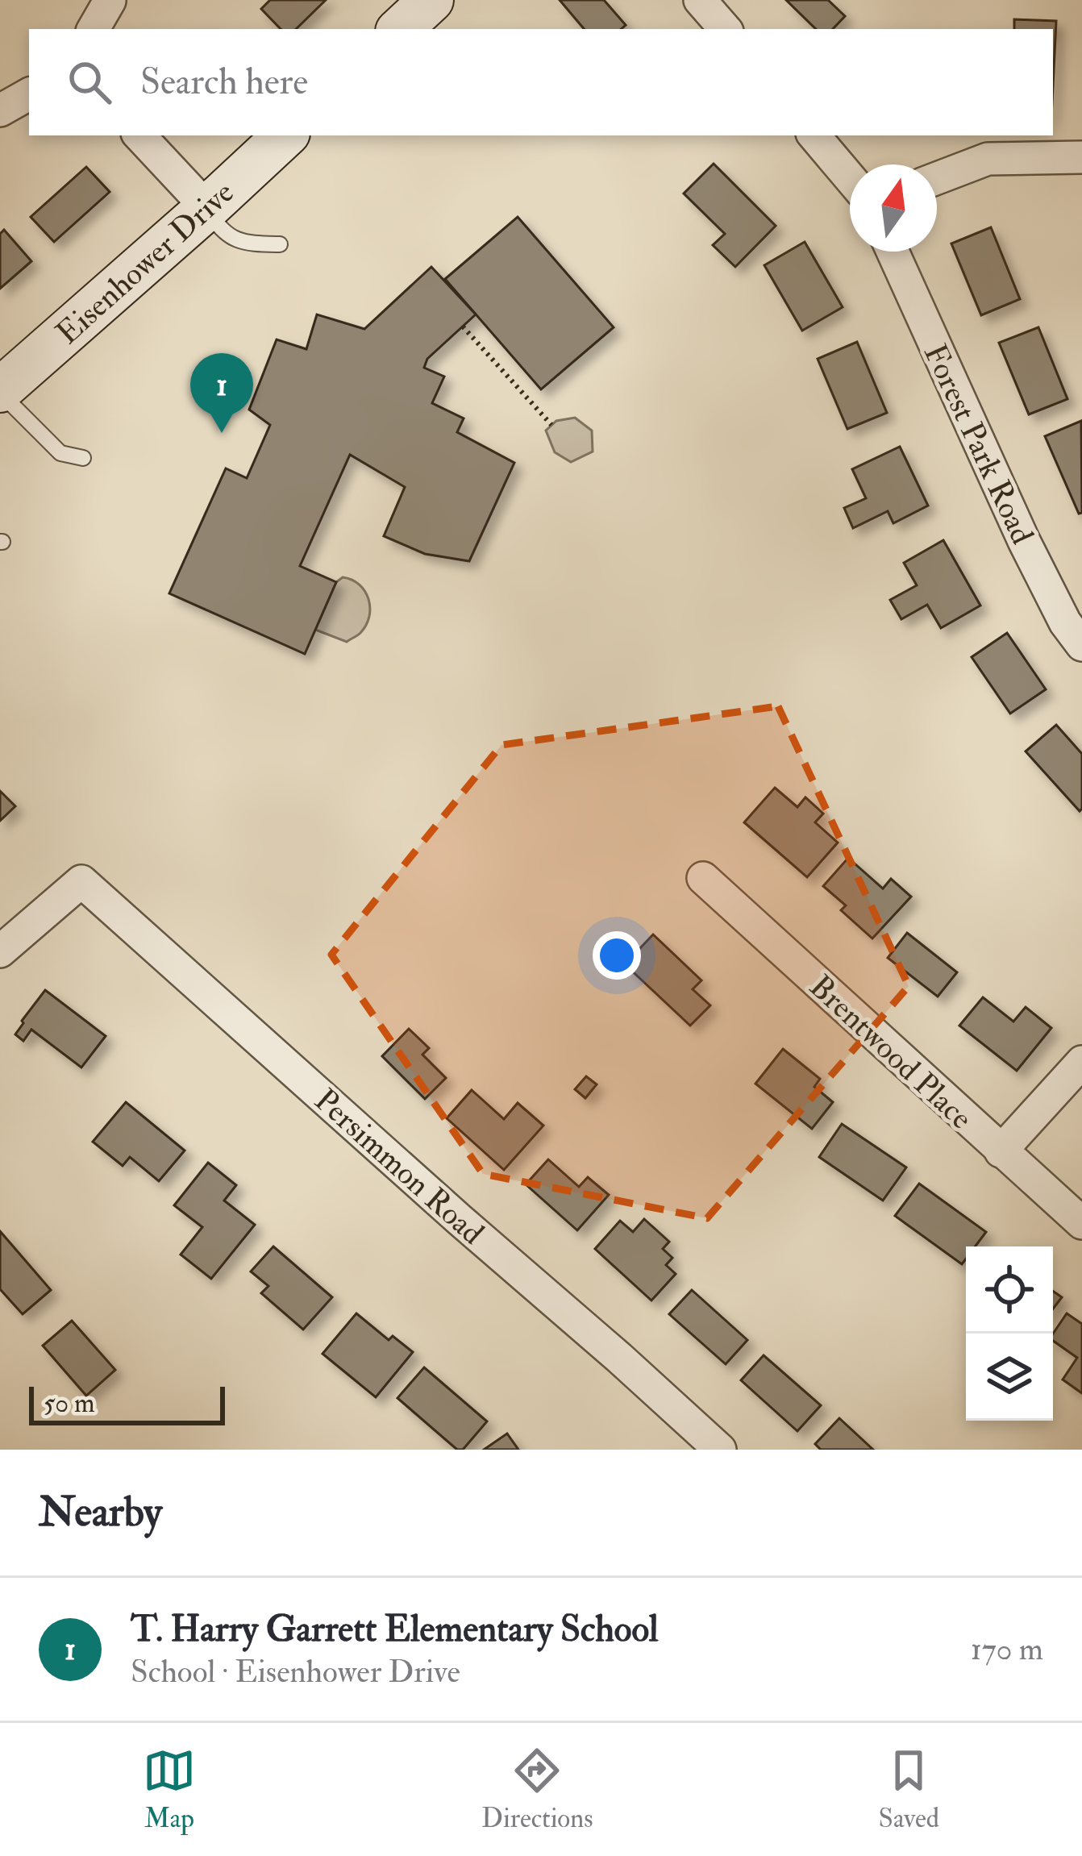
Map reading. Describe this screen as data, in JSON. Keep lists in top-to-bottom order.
{
  "streets": {
    "street": [
      "Eisenhower Drive",
      "Forest Park Road",
      "Brentwood Place",
      "Persimmon Road"
    ]
  },
  "scale_bar": "50 m",
  "north": "top",
  "page": {
    "search": "Search here",
    "pins": "1",
    "scale": "50 m",
    "heading": "Nearby",
    "list": [
      {
        "mark": "1",
        "name": "T. Harry Garrett Elementary School",
        "note": "School · Eisenhower Drive",
        "value": "170 m"
      }
    ],
    "nav": ["Map", "Directions", "Saved"]
  }
}
